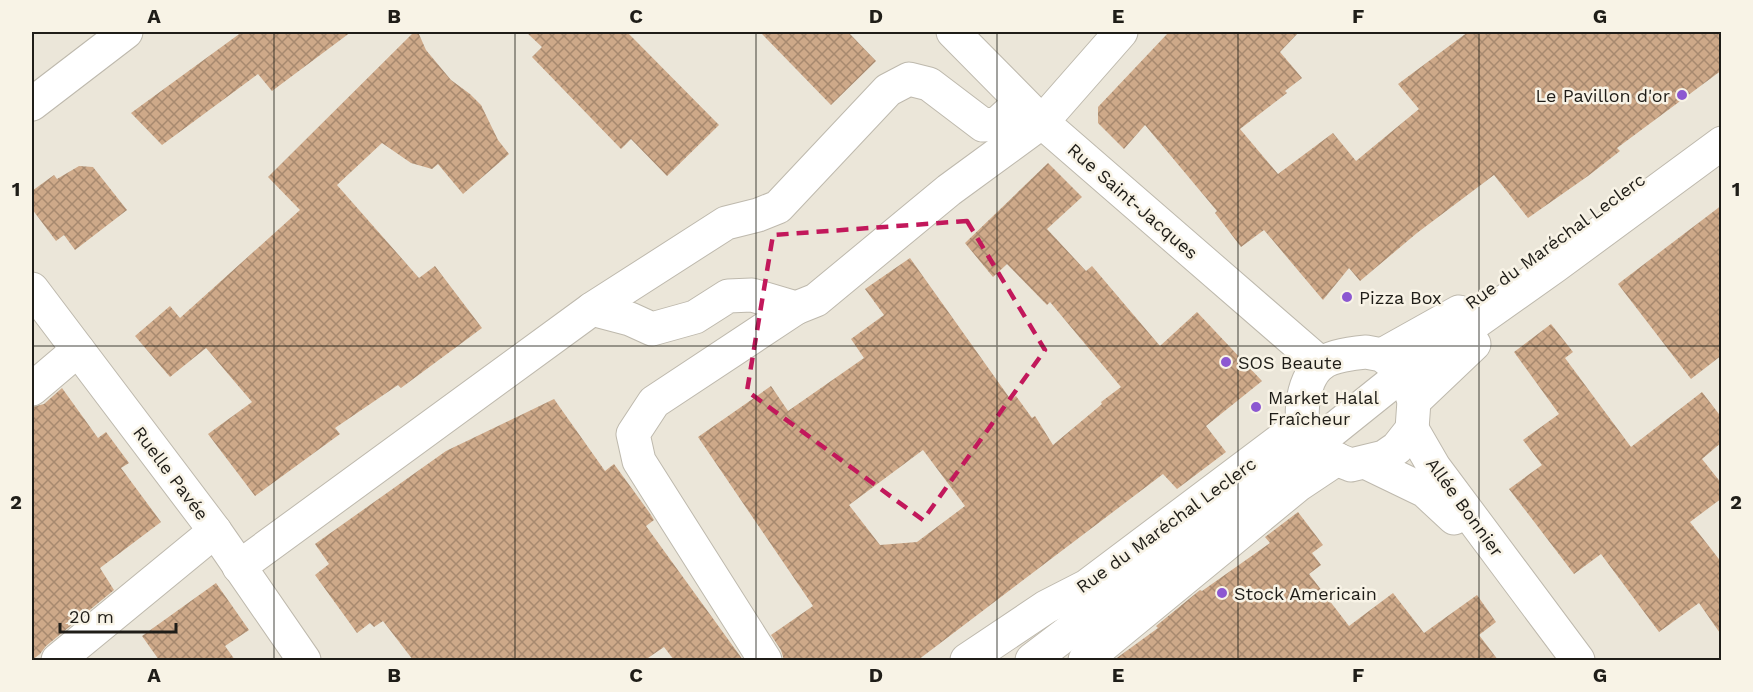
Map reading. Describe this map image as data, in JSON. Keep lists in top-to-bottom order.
{
  "streets": {
    "street": [
      "Rue Saint-Jacques",
      "Rue du Maréchal Leclerc",
      "Ruelle Pavée",
      "Allée Bonnier"
    ]
  },
  "crossings": [
    ["Rue du Maréchal Leclerc", "Allée Bonnier"]
  ],
  "places": [
    "Le Pavillon d'or",
    "Pizza Box",
    "SOS Beaute",
    "Market Halal Fraîcheur",
    "Stock Americain"
  ],
  "scale_bar": "20 m",
  "grid": {
    "columns": [
      "A",
      "B",
      "C",
      "D",
      "E",
      "F",
      "G"
    ],
    "rows": ["1", "2"]
  }
}
